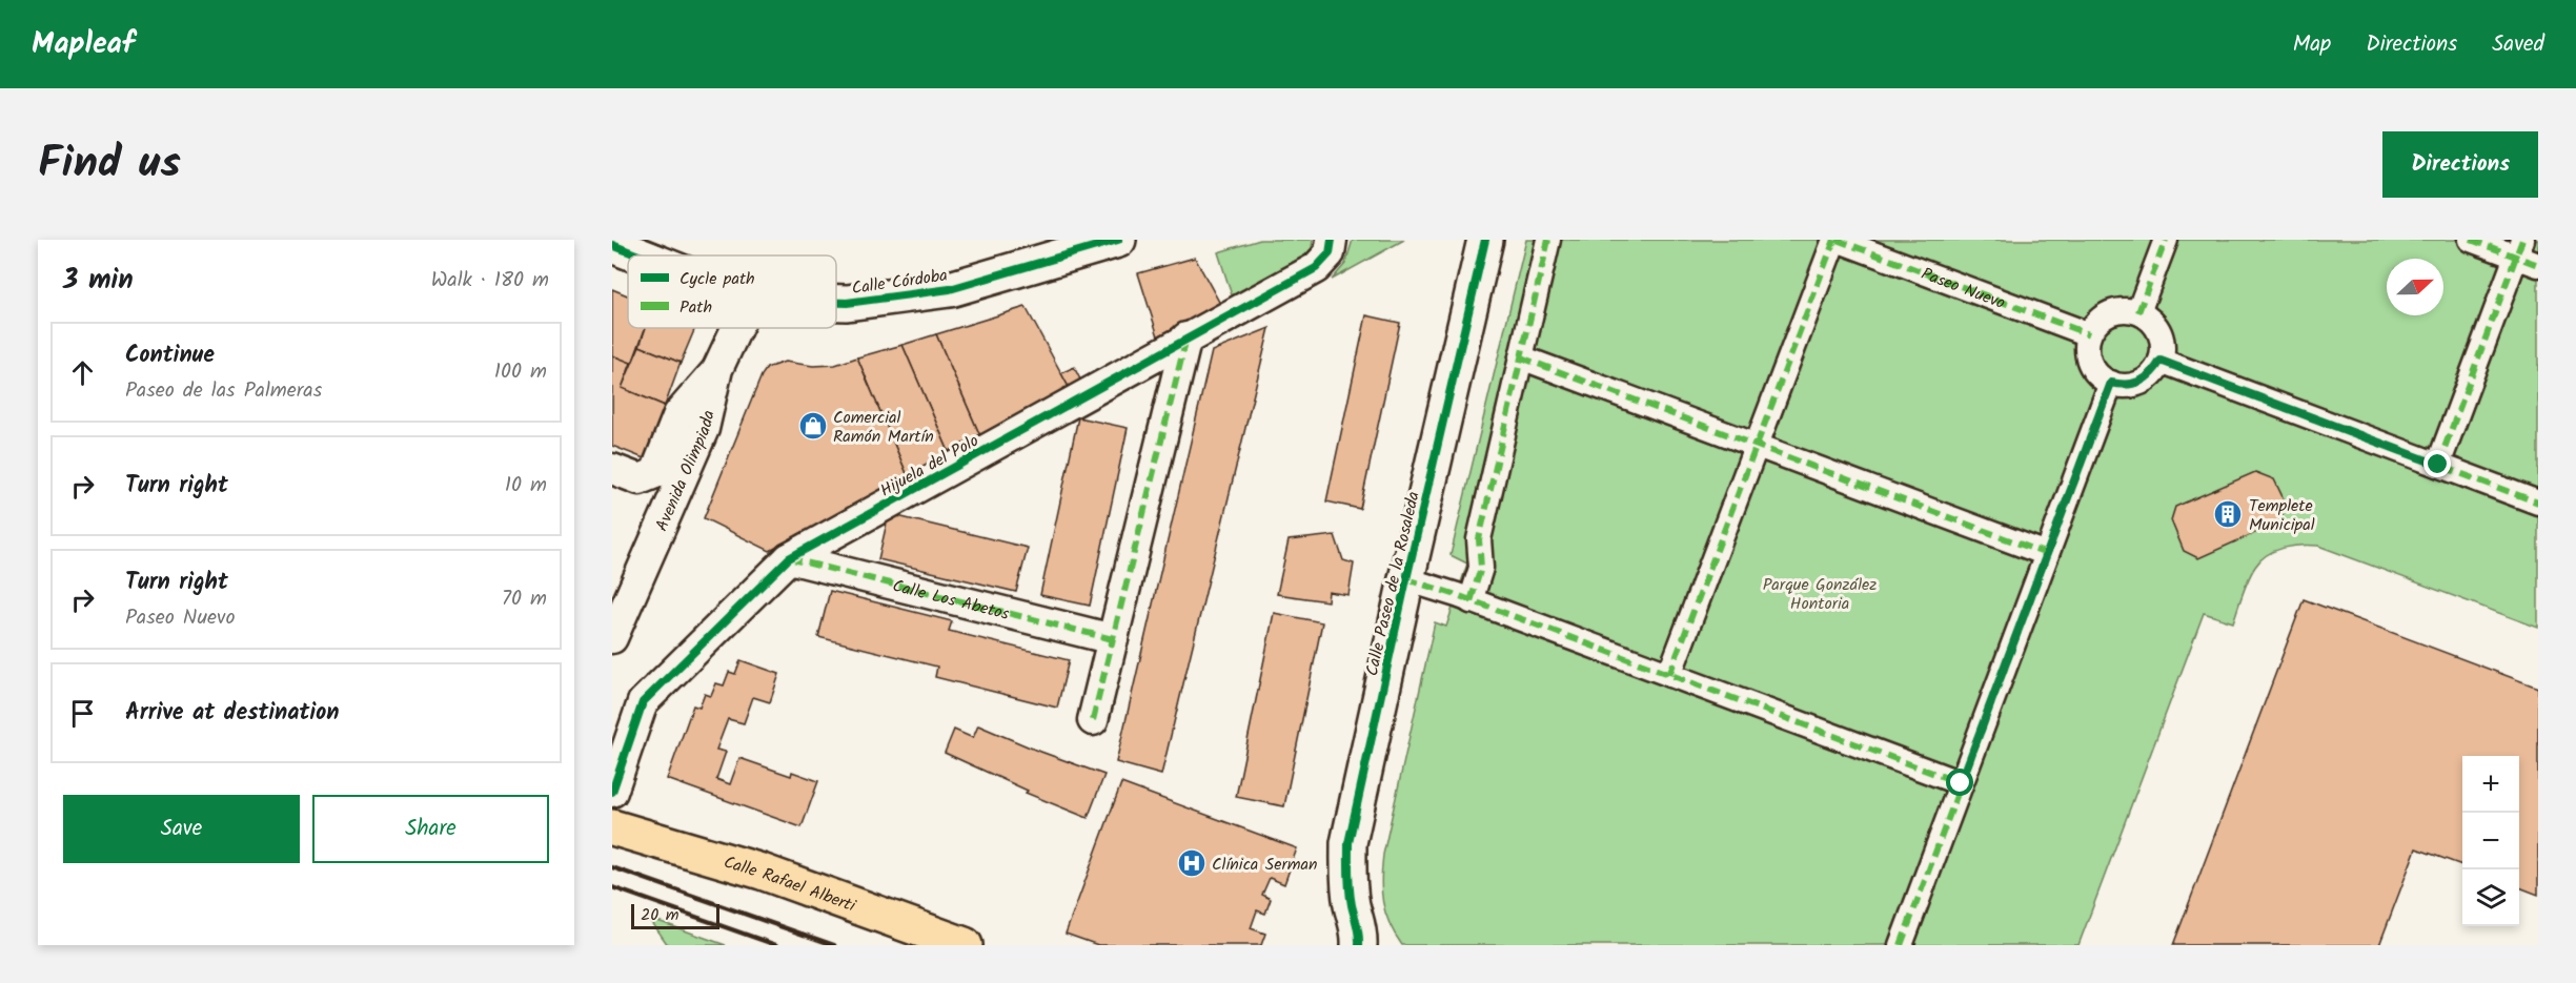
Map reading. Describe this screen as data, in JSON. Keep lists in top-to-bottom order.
{
  "streets": {
    "main road": ["Calle Rafael Alberti"],
    "street": [
      "Calle Córdoba",
      "Paseo Nuevo",
      "Hijuela del Polo",
      "Avenida Olimpiada",
      "Calle Paseo de la Rosaleda",
      "Calle Los Abetos"
    ]
  },
  "crossings": [
    ["Hijuela del Polo", "Calle Los Abetos"]
  ],
  "parks": ["Parque González Hontoria"],
  "places": {
    "shop": ["Comercial Ramón Martín"],
    "building": ["Templete Municipal"],
    "hospital": ["Clínica Serman"]
  },
  "legend": ["Cycle path", "Path"],
  "scale_bar": "20 m",
  "north": "right",
  "page": {
    "header": "Mapleaf",
    "nav": ["Map", "Directions", "Saved"],
    "title": "Find us",
    "buttons": [
      "Directions",
      ["Save", "Share"]
    ],
    "heading": ["3 min", "Walk · 180 m"],
    "list": [
      ["Continue", "Paseo de las Palmeras", "100 m"],
      ["Turn right", "10 m"],
      ["Turn right", "Paseo Nuevo", "70 m"],
      "Arrive at destination"
    ],
    "map_buttons": ["+", "−"],
    "scale": "20 m"
  }
}
